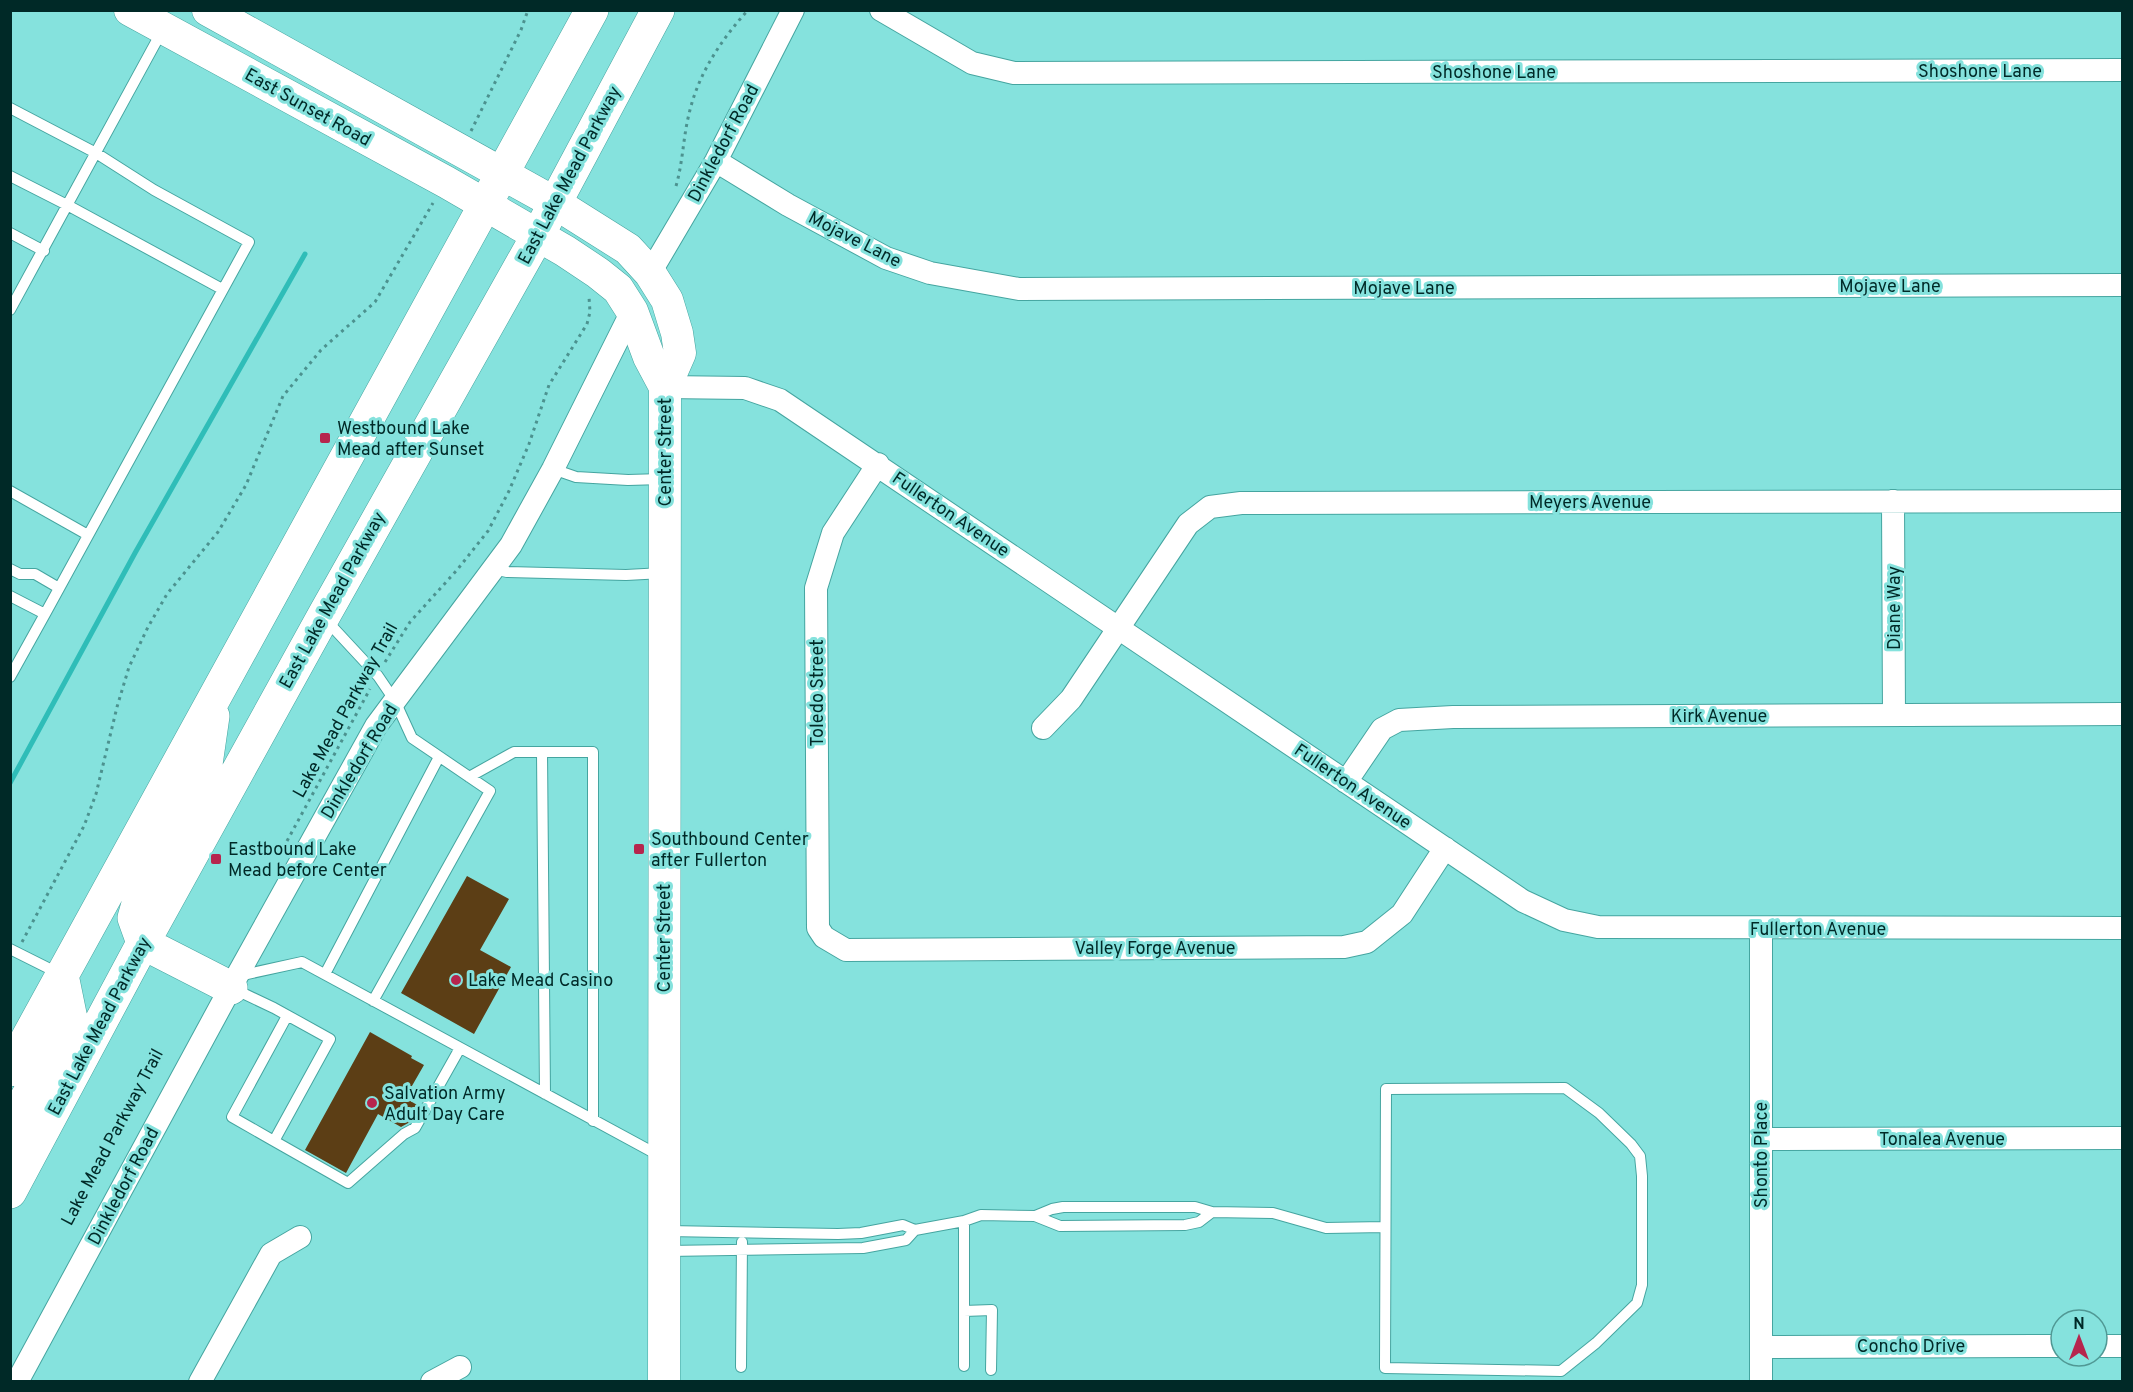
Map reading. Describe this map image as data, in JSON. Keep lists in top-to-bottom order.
{
  "streets": {
    "main road": ["East Lake Mead Parkway"],
    "street": [
      "Shoshone Lane",
      "East Sunset Road",
      "Dinkledorf Road",
      "Mojave Lane",
      "Center Street",
      "Meyers Avenue",
      "Fullerton Avenue",
      "Diane Way",
      "Toledo Street",
      "Kirk Avenue",
      "Valley Forge Avenue",
      "Tonalea Avenue",
      "Shonto Place",
      "Concho Drive"
    ],
    "path": ["Lake Mead Parkway Trail"]
  },
  "crossings": [
    ["East Sunset Road", "Center Street"],
    ["Dinkledorf Road", "Mojave Lane"],
    ["Dinkledorf Road", "Center Street"],
    ["East Lake Mead Parkway", "Center Street"],
    ["Center Street", "Fullerton Avenue"],
    ["Meyers Avenue", "Fullerton Avenue"],
    ["Meyers Avenue", "Diane Way"],
    ["Fullerton Avenue", "Toledo Street"],
    ["Fullerton Avenue", "Kirk Avenue"],
    ["Fullerton Avenue", "Valley Forge Avenue"],
    ["Fullerton Avenue", "Shonto Place"],
    ["Diane Way", "Kirk Avenue"],
    ["Toledo Street", "Valley Forge Avenue"],
    ["Tonalea Avenue", "Shonto Place"],
    ["Shonto Place", "Concho Drive"]
  ],
  "places": {
    "transit": ["Westbound Lake Mead after Sunset", "Southbound Center after Fullerton", "Eastbound Lake Mead before Center"],
    "other": ["Lake Mead Casino", "Salvation Army Adult Day Care"]
  },
  "north": "top"
}
